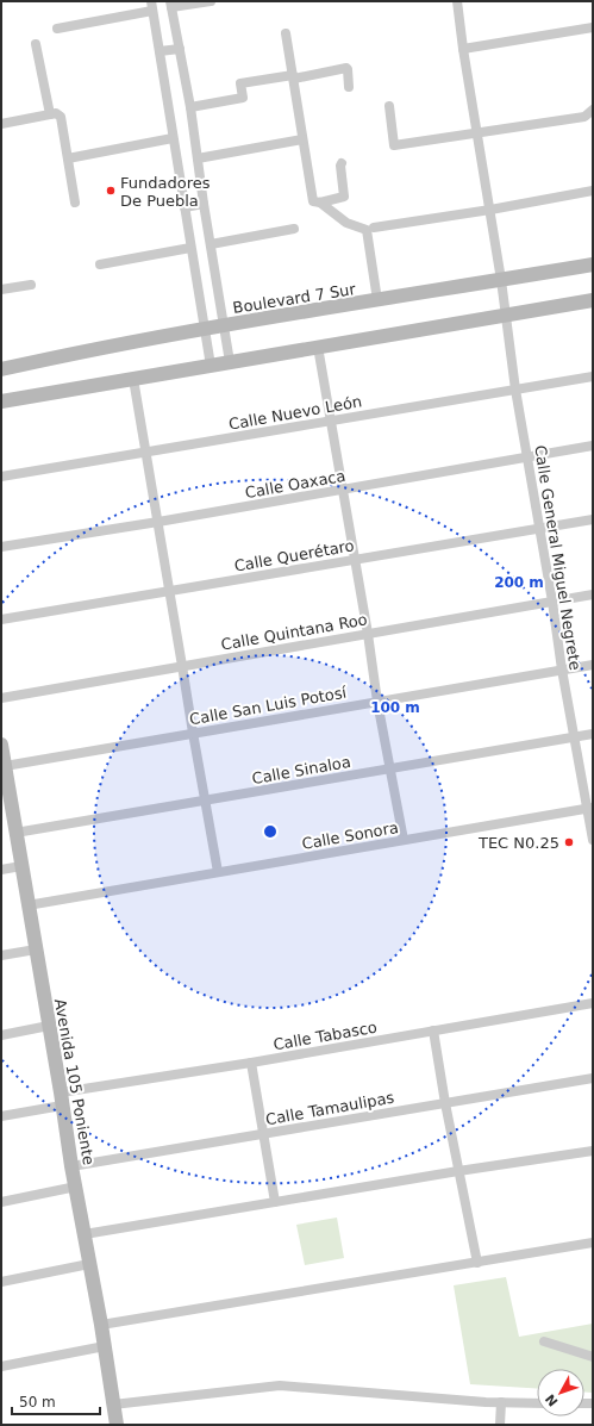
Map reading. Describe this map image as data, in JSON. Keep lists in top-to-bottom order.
{
  "streets": {
    "street": [
      "Boulevard 7 Sur",
      "Calle Nuevo León",
      "Calle Oaxaca",
      "Calle Querétaro",
      "Calle General Miguel Negrete",
      "Calle Quintana Roo",
      "Calle San Luis Potosí",
      "Calle Sinaloa",
      "Calle Sonora",
      "Calle Tabasco",
      "Avenida 105 Poniente",
      "Calle Tamaulipas"
    ]
  },
  "crossings": [
    ["Boulevard 7 Sur", "Calle General Miguel Negrete"],
    ["Calle Nuevo León", "Calle General Miguel Negrete"],
    ["Calle Oaxaca", "Calle General Miguel Negrete"],
    ["Calle Querétaro", "Calle General Miguel Negrete"],
    ["Calle General Miguel Negrete", "Calle Quintana Roo"],
    ["Calle General Miguel Negrete", "Calle San Luis Potosí"],
    ["Calle General Miguel Negrete", "Calle Sinaloa"],
    ["Calle General Miguel Negrete", "Calle Sonora"],
    ["Calle San Luis Potosí", "Avenida 105 Poniente"],
    ["Calle Sinaloa", "Avenida 105 Poniente"],
    ["Calle Sonora", "Avenida 105 Poniente"],
    ["Calle Tabasco", "Avenida 105 Poniente"],
    ["Avenida 105 Poniente", "Calle Tamaulipas"]
  ],
  "places": ["Fundadores De Puebla", "TEC N0.25"],
  "scale_bar": "50 m",
  "north": "bottom left",
  "rings": ["200 m", "100 m"]
}
